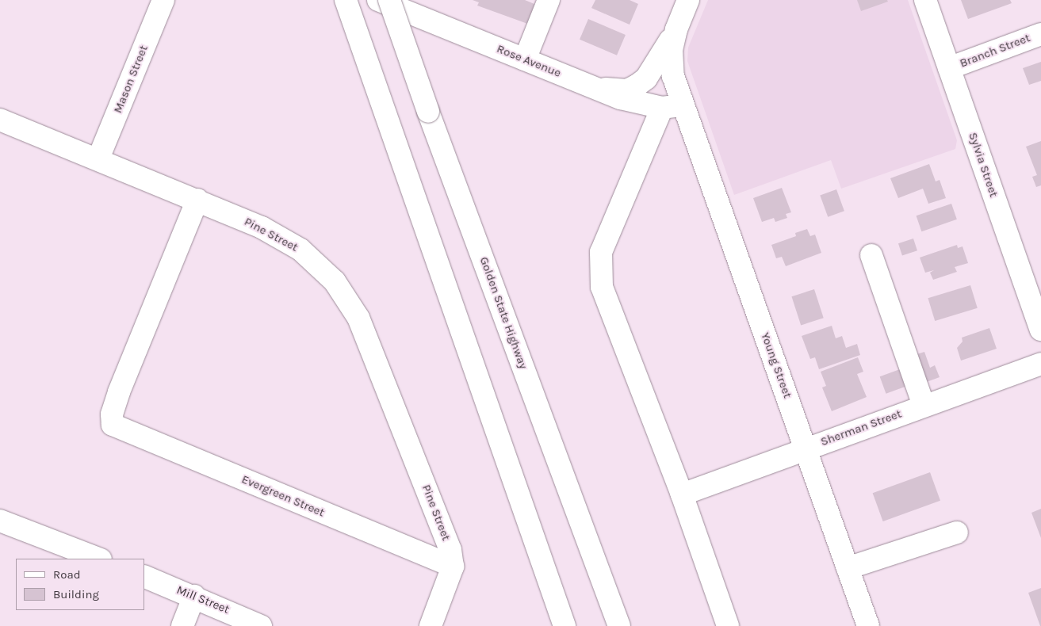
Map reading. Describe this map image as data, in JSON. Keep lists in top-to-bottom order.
{
  "streets": {
    "main road": [
      "Branch Street",
      "Rose Avenue",
      "Mason Street",
      "Sylvia Street",
      "Pine Street",
      "Golden State Highway",
      "Young Street",
      "Sherman Street",
      "Evergreen Street",
      "Mill Street"
    ]
  },
  "crossings": [
    ["Branch Street", "Sylvia Street"],
    ["Rose Avenue", "Young Street"],
    ["Mason Street", "Pine Street"],
    ["Pine Street", "Evergreen Street"],
    ["Young Street", "Sherman Street"]
  ],
  "legend": ["Road", "Building"]
}
